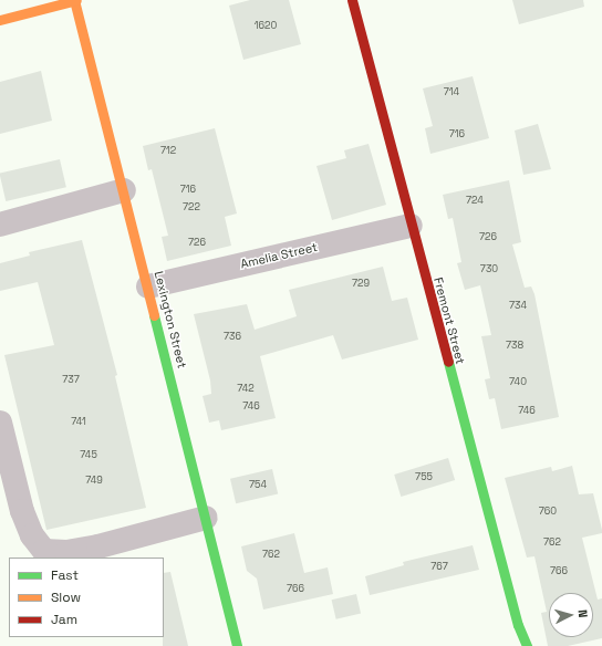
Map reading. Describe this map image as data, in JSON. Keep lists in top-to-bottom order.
{
  "streets": {
    "street": ["Amelia Street", "Lexington Street", "Fremont Street"]
  },
  "crossings": [
    ["Amelia Street", "Lexington Street"],
    ["Amelia Street", "Fremont Street"]
  ],
  "house_numbers": [
    "1620",
    "714",
    "716",
    "712",
    "716",
    "724",
    "722",
    "726",
    "726",
    "730",
    "729",
    "734",
    "736",
    "738",
    "737",
    "740",
    "742",
    "746",
    "746",
    "741",
    "745",
    "755",
    "749",
    "754",
    "760",
    "762",
    "762",
    "767",
    "766",
    "766"
  ],
  "legend": ["Fast", "Slow", "Jam"],
  "north": "right"
}
